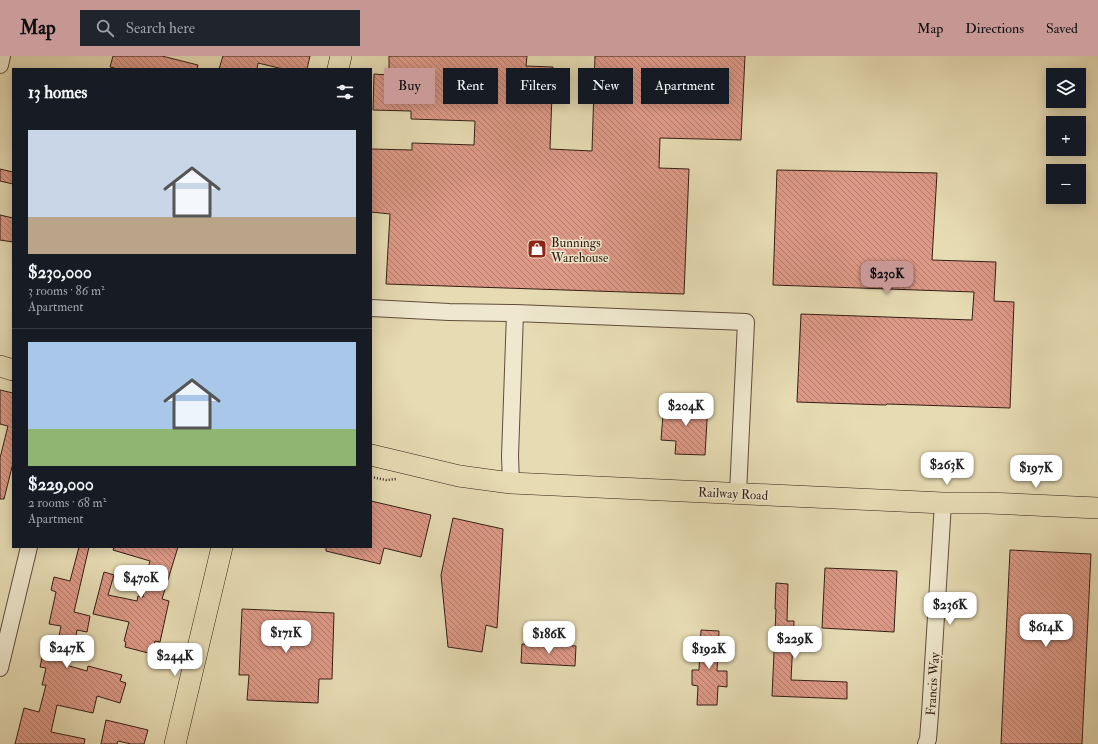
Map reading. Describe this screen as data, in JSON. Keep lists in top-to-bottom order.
{
  "streets": {
    "main road": ["Railway Road"],
    "street": ["Francis Way"]
  },
  "crossings": [
    ["Railway Road", "Francis Way"]
  ],
  "places": {
    "shop": ["Bunnings Warehouse"]
  },
  "page": {
    "header": "Map",
    "search": "Search here",
    "nav": ["Map", "Directions", "Saved"],
    "map_buttons": ["+", "−"],
    "chip": [
      "Buy",
      "Rent",
      "Filters",
      "New",
      "Apartment"
    ],
    "heading": "13 homes",
    "list": [
      {
        "name": "$230,000",
        "note": "3 rooms · 86 m² · Apartment"
      },
      {
        "name": "$229,000",
        "note": "2 rooms · 68 m² · Apartment"
      }
    ],
    "price": [
      "$230K",
      "$204K",
      "$263K",
      "$197K",
      "$470K",
      "$236K",
      "$614K",
      "$171K",
      "$186K",
      "$229K",
      "$247K",
      "$192K",
      "$244K"
    ]
  }
}
